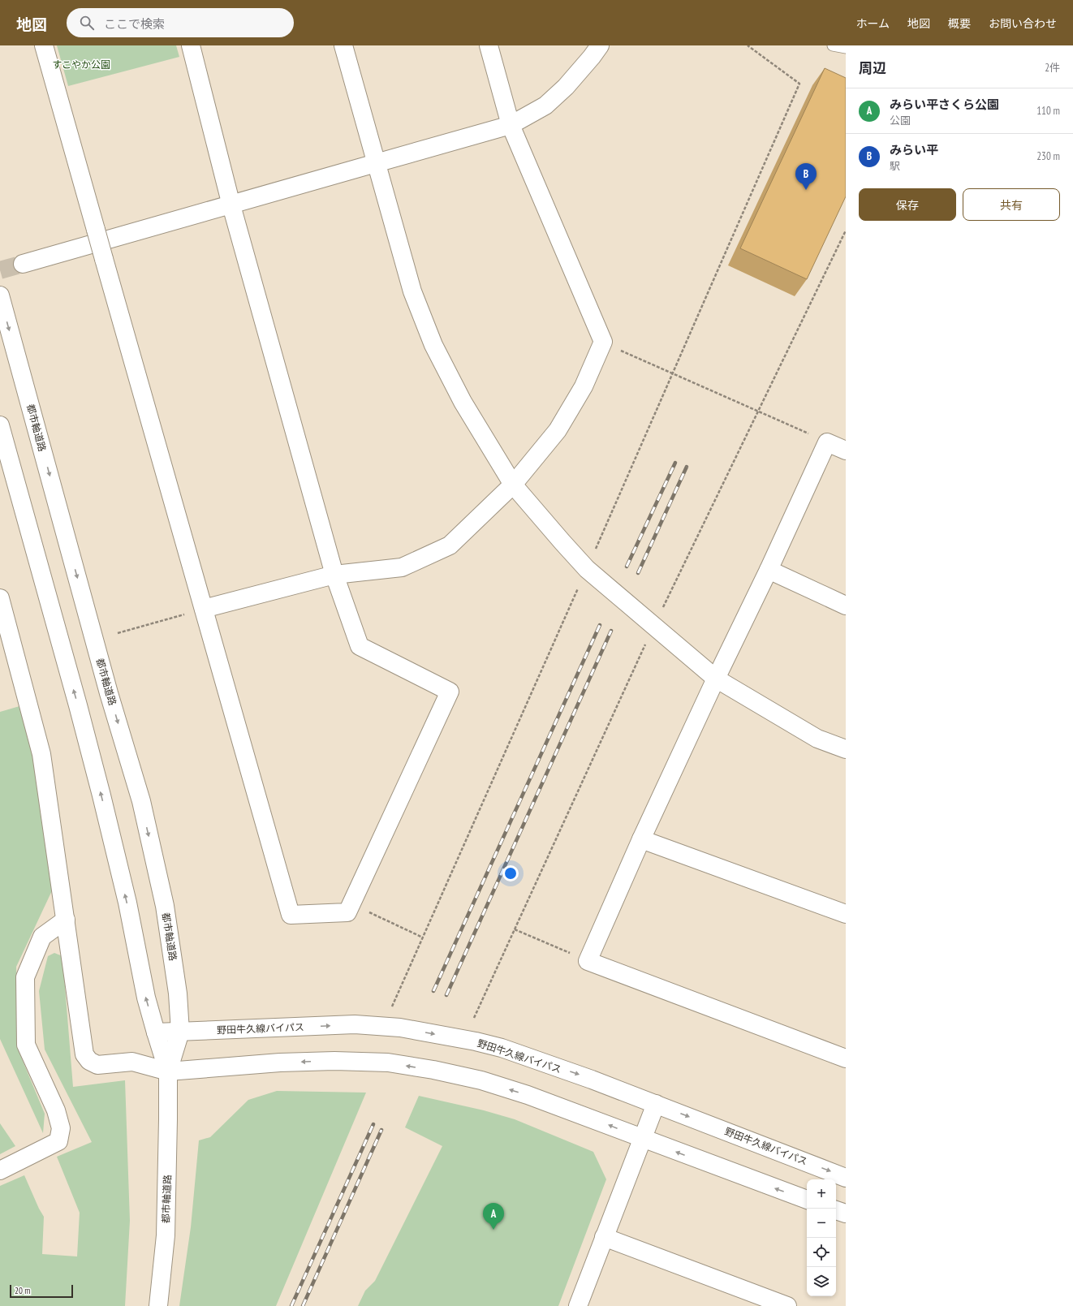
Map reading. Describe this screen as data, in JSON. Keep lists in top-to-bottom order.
{
  "streets": {
    "street": ["都市軸道路", "野田牛久線バイパス"]
  },
  "crossings": [
    ["都市軸道路", "野田牛久線バイパス"]
  ],
  "parks": ["すこやか公園"],
  "scale_bar": "20 m",
  "page": {
    "header": "地図",
    "search": "ここで検索",
    "nav": [
      "ホーム",
      "地図",
      "概要",
      "お問い合わせ"
    ],
    "heading": ["周辺", "2件"],
    "list": [
      {
        "mark": "A",
        "name": "みらい平さくら公園",
        "note": "公園",
        "value": "110 m"
      },
      {
        "mark": "B",
        "name": "みらい平",
        "note": "駅",
        "value": "230 m"
      }
    ],
    "pins": ["B", "A"],
    "buttons": ["保存", "共有"],
    "map_buttons": ["+", "−"],
    "scale": "20 m"
  }
}
